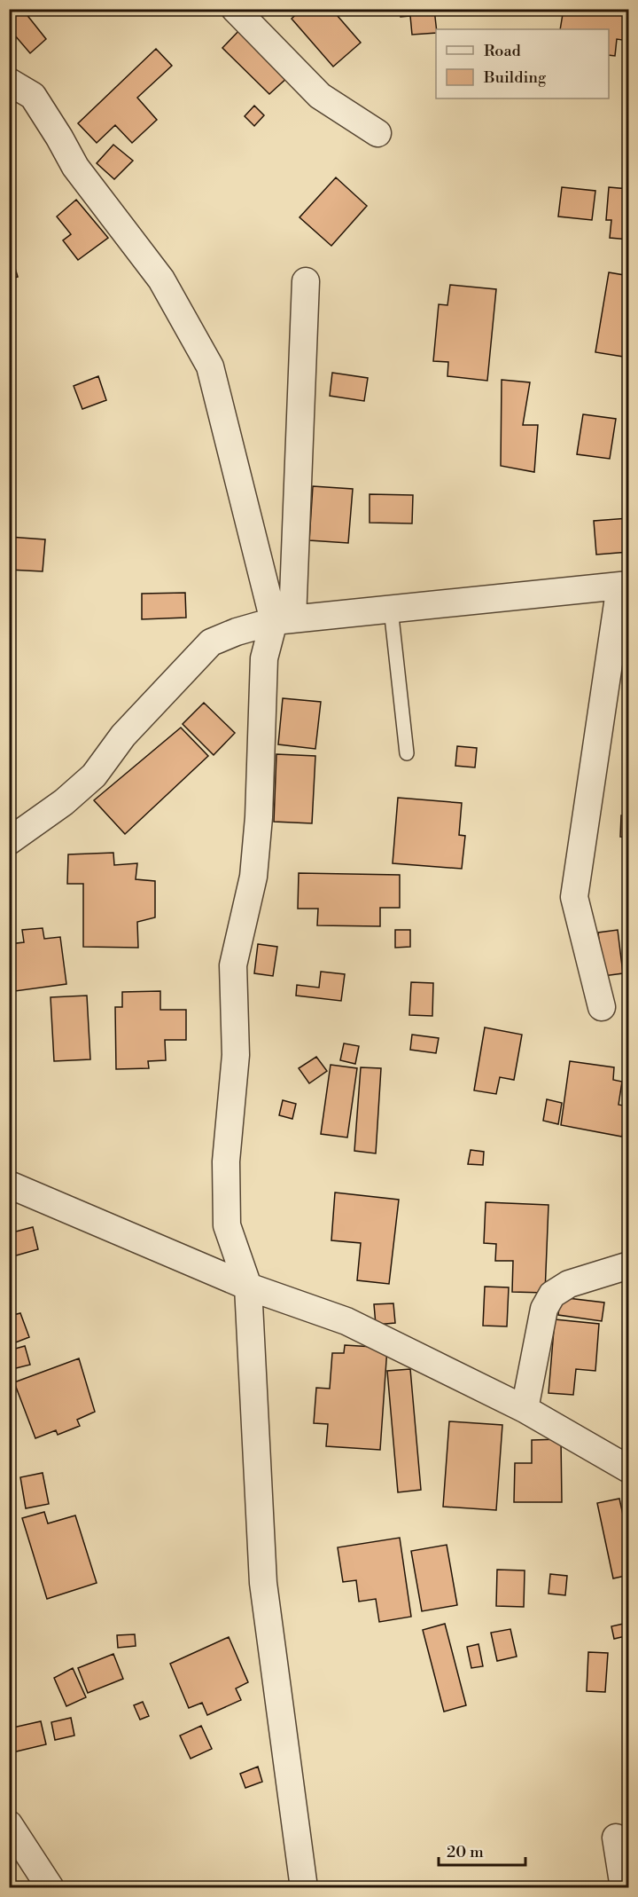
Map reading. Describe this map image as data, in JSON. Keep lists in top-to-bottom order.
{
  "legend": ["Road", "Building"],
  "scale_bar": "20 m"
}
